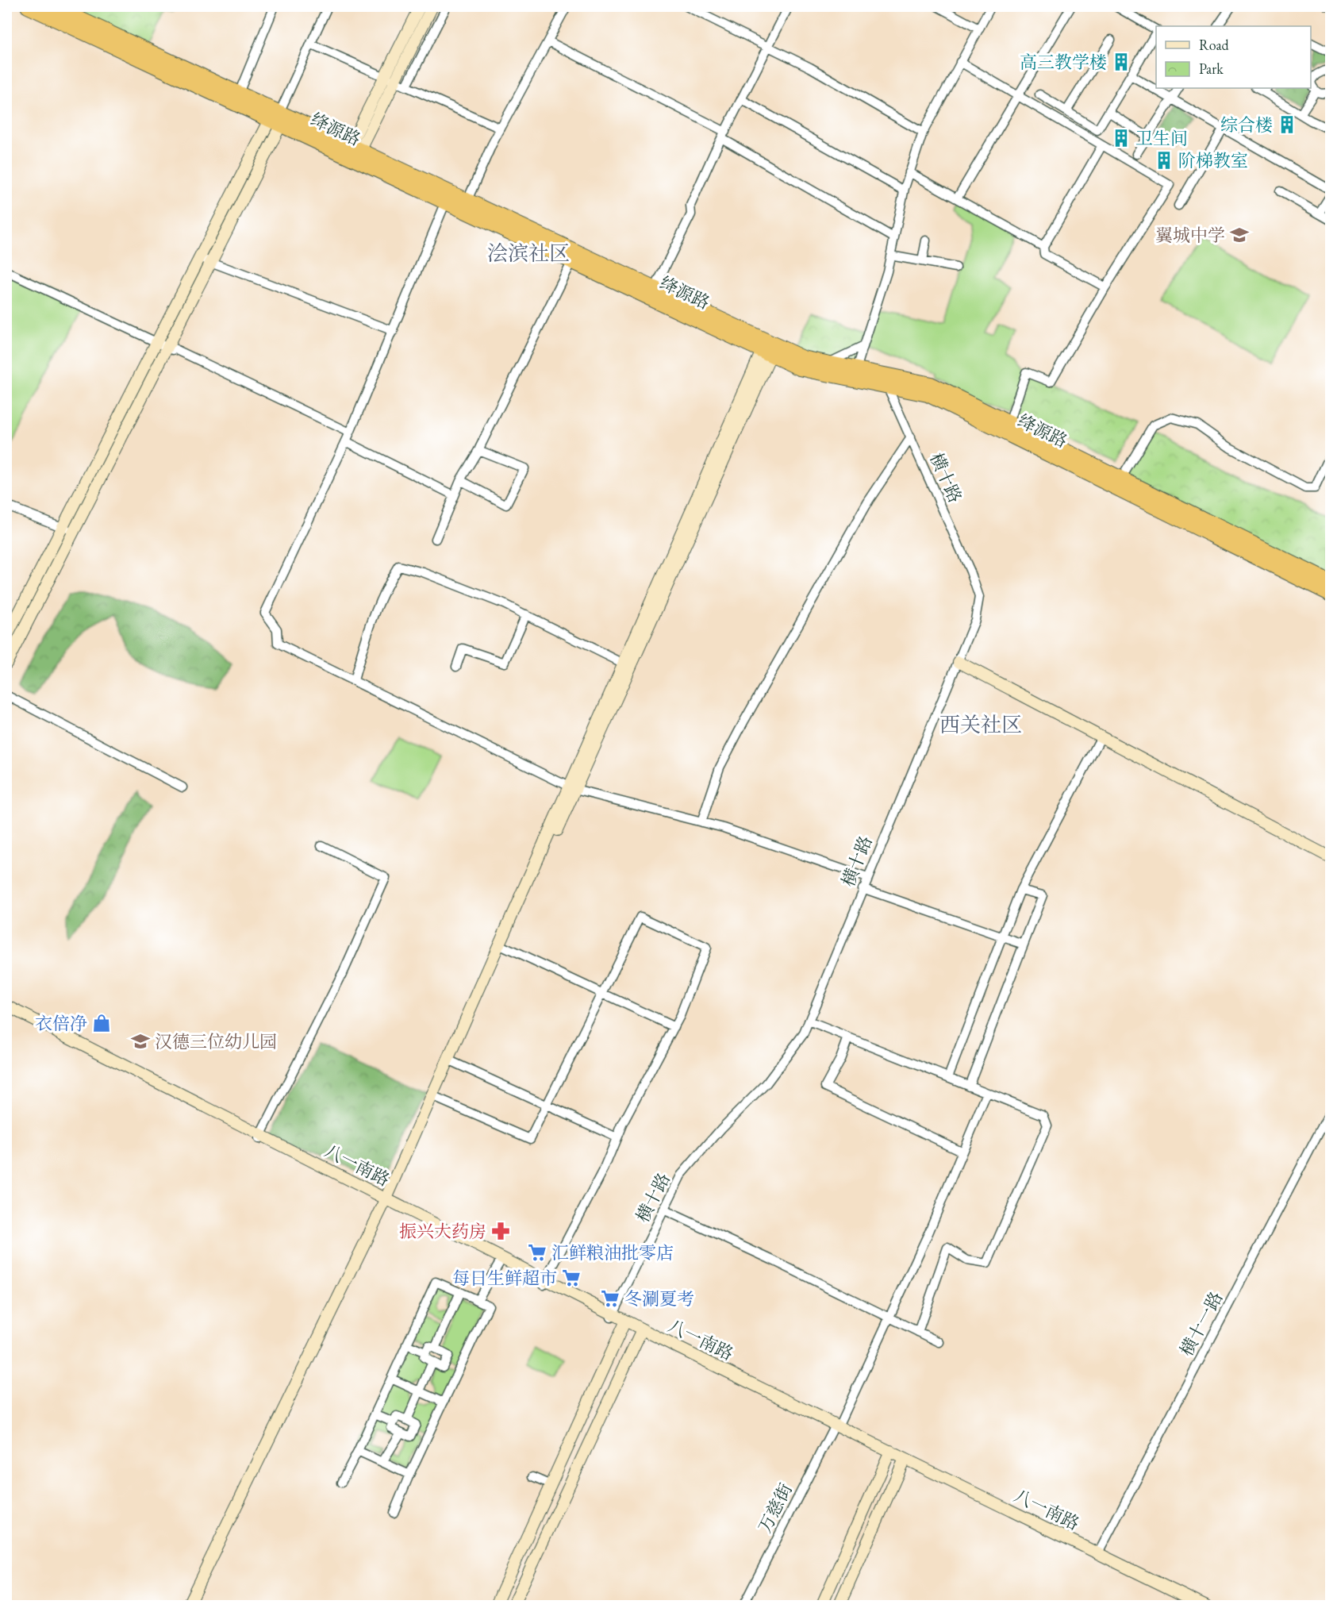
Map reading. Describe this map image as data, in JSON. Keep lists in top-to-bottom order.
{
  "streets": {
    "highway": ["绛源路"],
    "main road": ["八一南路"],
    "street": ["横十路", "横十一路", "万慈街"]
  },
  "crossings": [
    ["绛源路", "横十路"],
    ["横十路", "八一南路"],
    ["八一南路", "横十一路"],
    ["八一南路", "万慈街"]
  ],
  "districts": ["浍滨社区", "西关社区"],
  "places": {
    "building": [
      "高三教学楼",
      "综合楼",
      "卫生间",
      "阶梯教室"
    ],
    "school or university": ["翼城中学", "汉德三位幼儿园"],
    "shop": ["衣倍净"],
    "pharmacy": ["振兴大药房"],
    "supermarket": ["汇鲜粮油批零店", "每日生鲜超市", "冬涮夏考"]
  },
  "legend": ["Road", "Park"]
}
